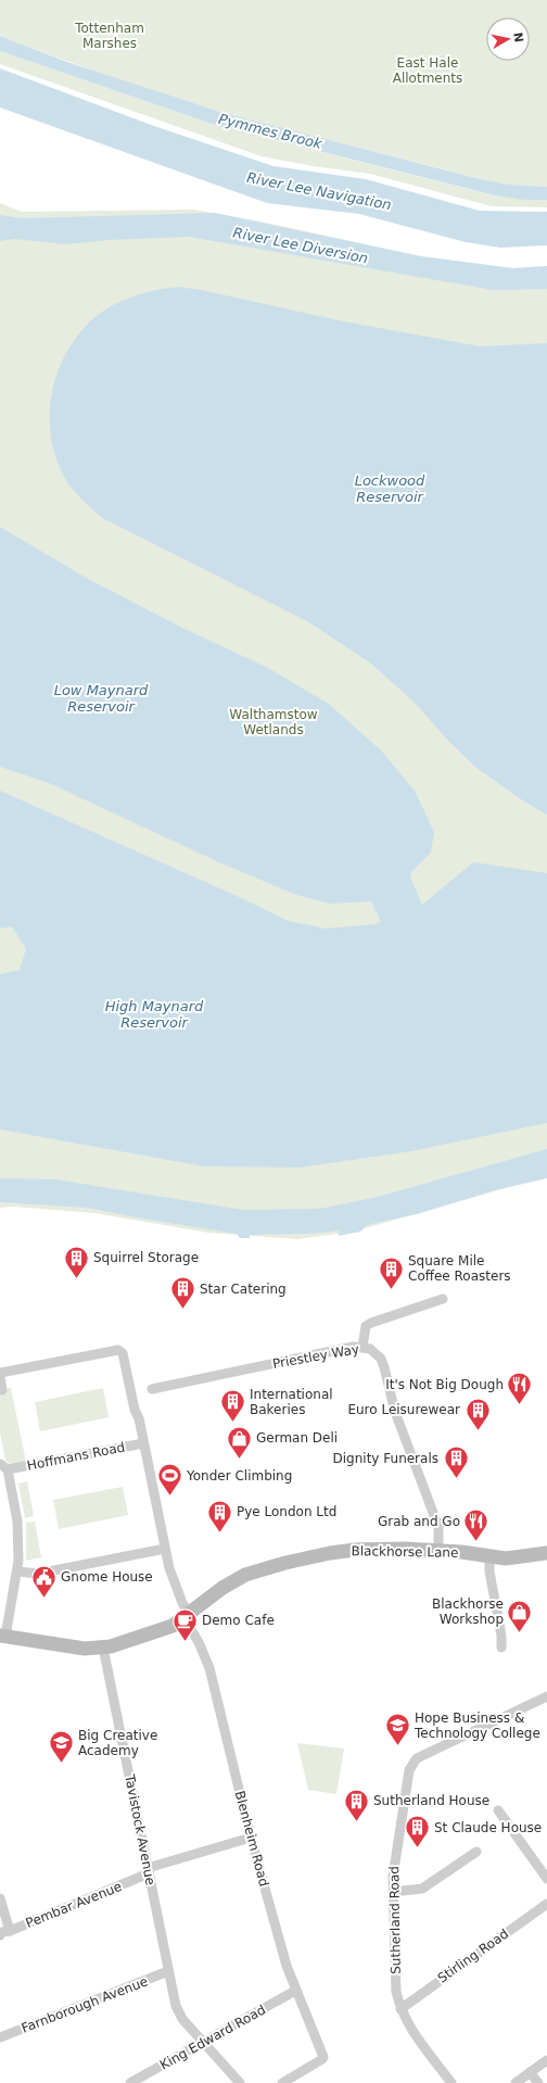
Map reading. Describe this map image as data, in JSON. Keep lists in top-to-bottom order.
{
  "streets": {
    "main road": ["Blackhorse Lane"],
    "street": [
      "Priestley Way",
      "Hoffmans Road",
      "Tavistock Avenue",
      "Blenheim Road",
      "Pembar Avenue",
      "Sutherland Road",
      "Stirling Road",
      "Farnborough Avenue",
      "King Edward Road"
    ]
  },
  "crossings": [
    ["Priestley Way", "Blackhorse Lane"],
    ["Hoffmans Road", "Blenheim Road"],
    ["Blackhorse Lane", "Tavistock Avenue"],
    ["Blackhorse Lane", "Blenheim Road"],
    ["Tavistock Avenue", "Pembar Avenue"],
    ["Tavistock Avenue", "Farnborough Avenue"],
    ["Tavistock Avenue", "King Edward Road"],
    ["Blenheim Road", "Pembar Avenue"],
    ["Blenheim Road", "King Edward Road"],
    ["Sutherland Road", "Stirling Road"]
  ],
  "water": [
    "Pymmes Brook",
    "River Lee Navigation",
    "River Lee Diversion",
    "Lockwood Reservoir",
    "Low Maynard Reservoir",
    "High Maynard Reservoir"
  ],
  "parks": ["Tottenham Marshes", "East Hale Allotments", "Walthamstow Wetlands"],
  "places": {
    "building": [
      "Squirrel Storage",
      "Square Mile Coffee Roasters",
      "Star Catering",
      "International Bakeries",
      "Euro Leisurewear",
      "Dignity Funerals",
      "Pye London Ltd",
      "Sutherland House",
      "St Claude House"
    ],
    "restaurant": ["It's Not Big Dough", "Grab and Go"],
    "shop": ["German Deli", "Blackhorse Workshop"],
    "sports": ["Yonder Climbing"],
    "public building": ["Gnome House"],
    "cafe": ["Demo Cafe"],
    "school or university": ["Hope Business & Technology College", "Big Creative Academy"]
  },
  "north": "right"
}
